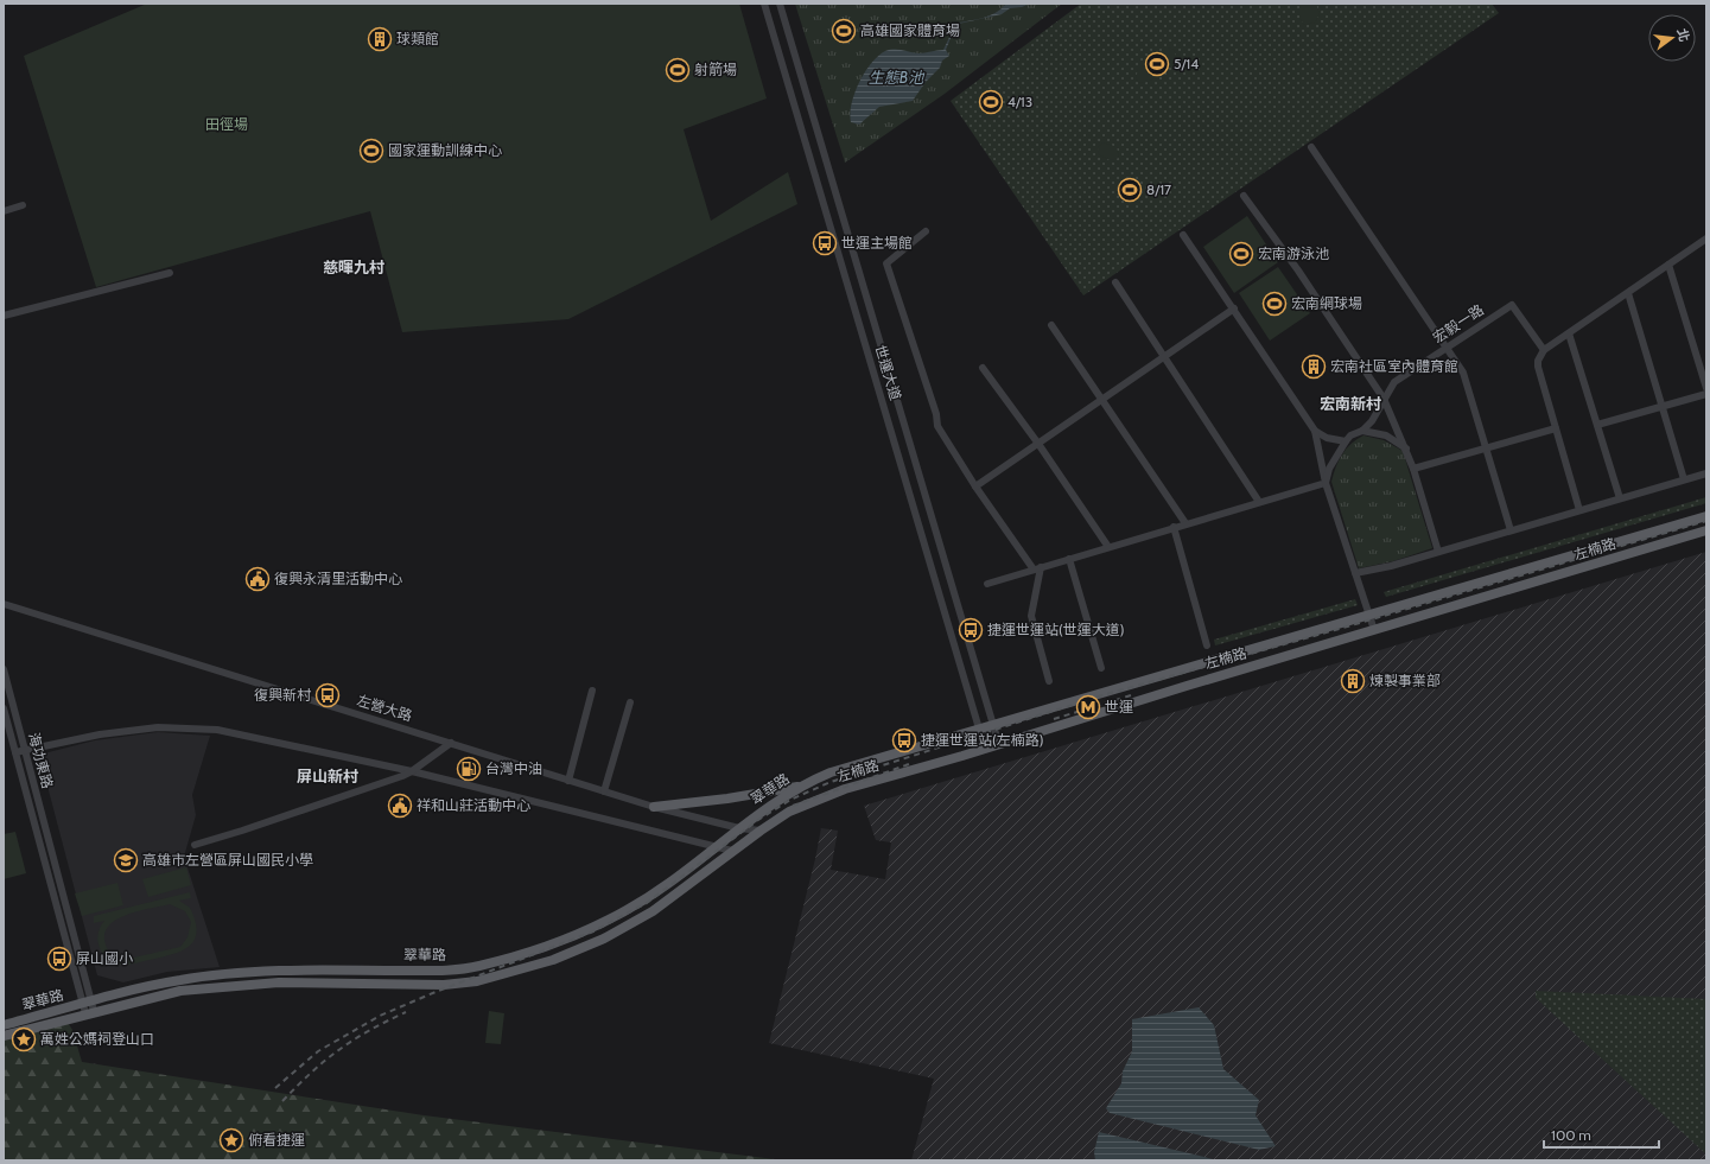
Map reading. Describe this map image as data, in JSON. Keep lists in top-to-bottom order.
{
  "streets": {
    "main road": ["左楠路", "翠華路"],
    "street": [
      "宏毅一路",
      "世運大道",
      "左營大路",
      "海功東路"
    ]
  },
  "crossings": [
    ["世運大道", "左楠路"],
    ["左楠路", "左營大路"],
    ["左楠路", "翠華路"],
    ["左營大路", "翠華路"],
    ["海功東路", "翠華路"]
  ],
  "districts": ["慈暉九村", "宏南新村", "屏山新村"],
  "water": ["生態B池"],
  "parks": ["田徑場"],
  "places": {
    "sports": [
      "高雄國家體育場",
      "5/14",
      "射箭場",
      "4/13",
      "國家運動訓練中心",
      "8/17",
      "宏南游泳池",
      "宏南網球場"
    ],
    "building": ["球類館", "宏南社區室內體育館", "煉製事業部"],
    "bus stop": [
      "世運主場館",
      "捷運世運站(世運大道)",
      "復興新村",
      "捷運世運站(左楠路)",
      "屏山國小"
    ],
    "public building": ["復興永清里活動中心", "祥和山莊活動中心"],
    "metro station": ["世運"],
    "fuel station": ["台灣中油"],
    "school or university": ["高雄市左營區屏山國民小學"],
    "place": ["萬姓公媽祠登山口", "俯看捷運"]
  },
  "scale_bar": "100 m",
  "north": "right"
}
